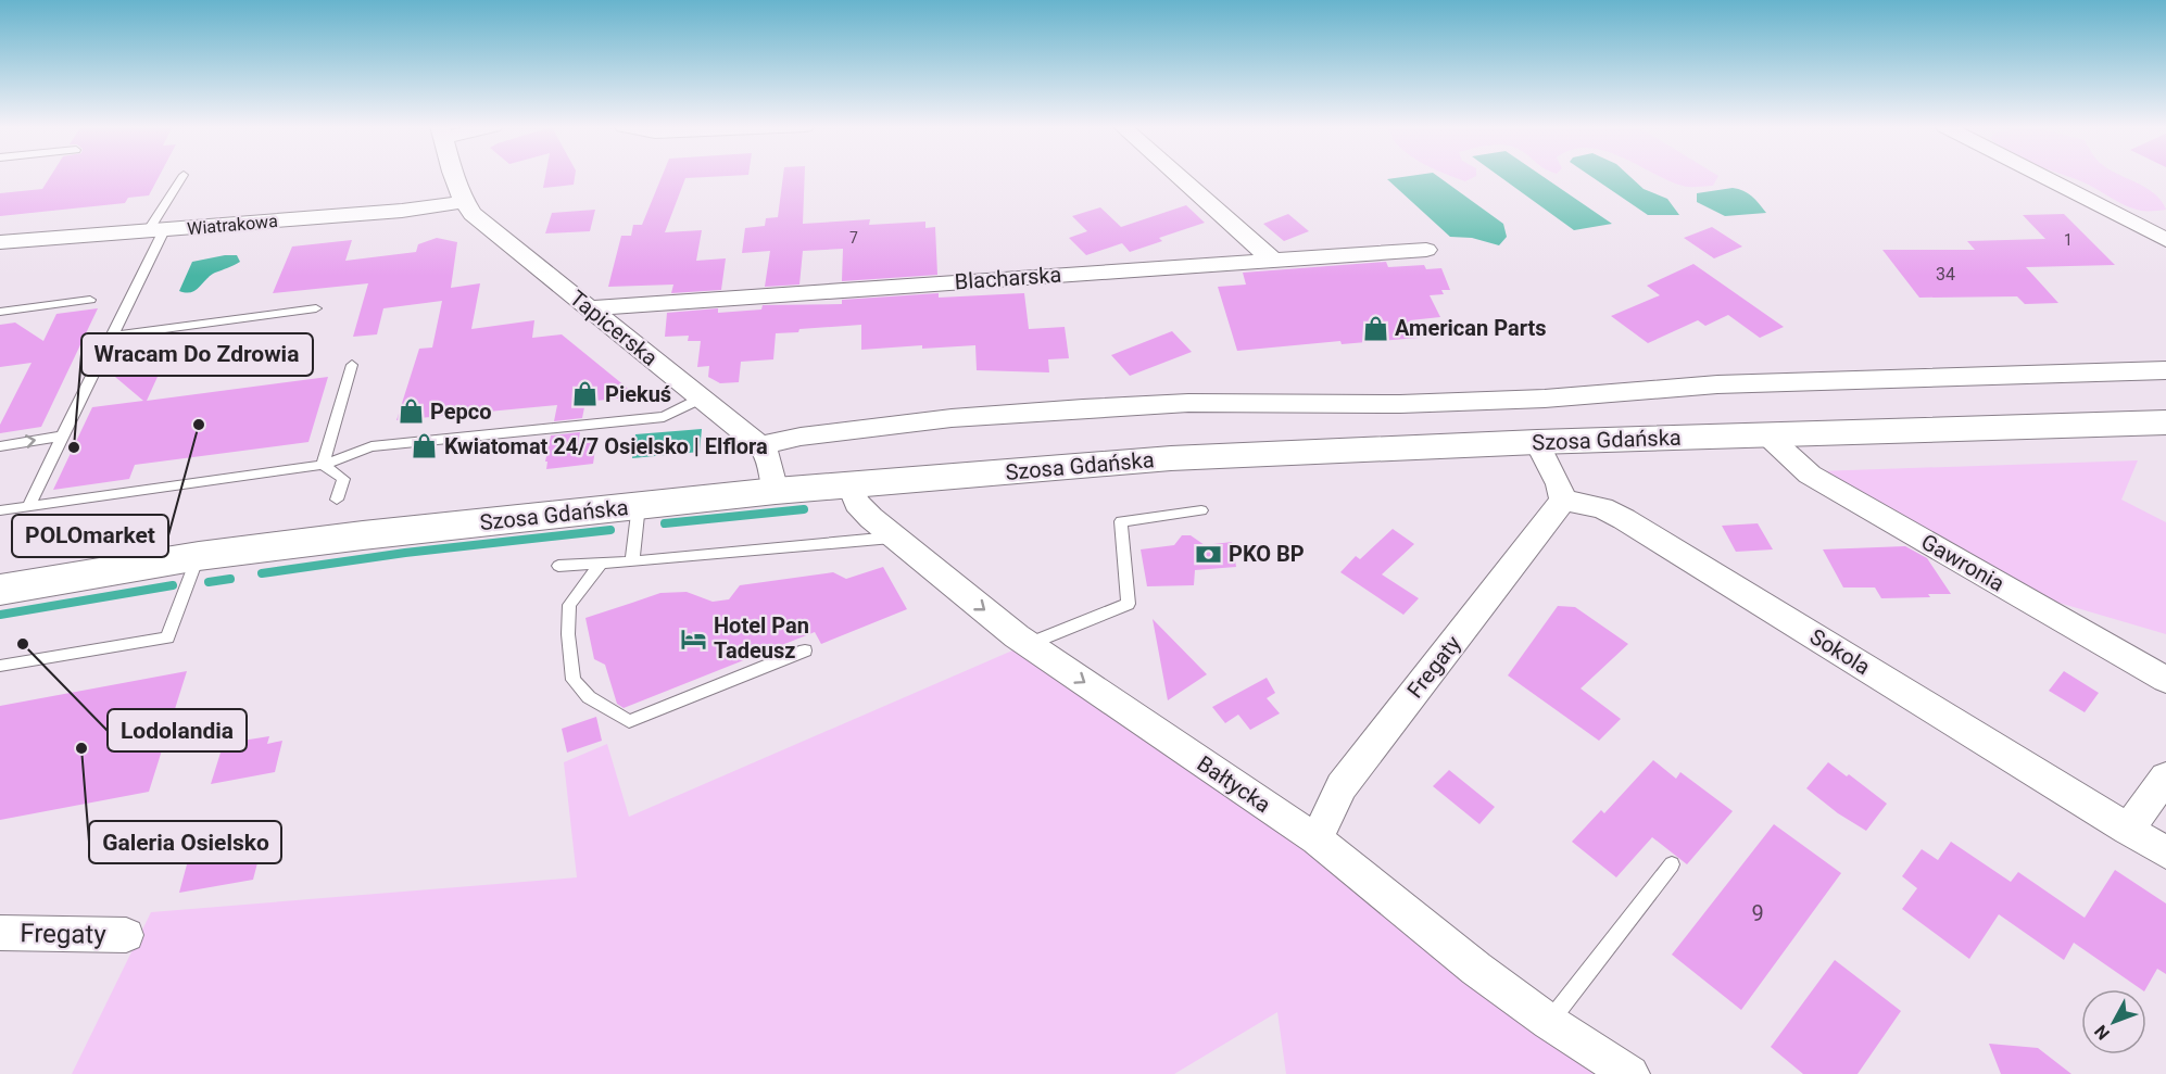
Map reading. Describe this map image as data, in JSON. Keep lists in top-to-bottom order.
{
  "streets": {
    "main road": ["Szosa Gdańska"],
    "street": [
      "Wiatrakowa",
      "Blacharska",
      "Tapicerska",
      "Gawronia",
      "Sokola",
      "Fregaty",
      "Bałtycka"
    ]
  },
  "crossings": [
    ["Wiatrakowa", "Tapicerska"],
    ["Blacharska", "Tapicerska"],
    ["Tapicerska", "Szosa Gdańska"],
    ["Szosa Gdańska", "Gawronia"],
    ["Szosa Gdańska", "Bałtycka"],
    ["Sokola", "Fregaty"],
    ["Fregaty", "Bałtycka"]
  ],
  "one_way": ["Bałtycka"],
  "places": {
    "shop": [
      "American Parts",
      "Piekuś",
      "Pepco",
      "Kwiatomat 24/7 Osielsko | Elflora"
    ],
    "other": [
      "POLOmarket",
      "Wracam Do Zdrowia",
      "Lodolandia",
      "Galeria Osielsko"
    ],
    "bank": ["PKO BP"],
    "hotel": ["Hotel Pan Tadeusz"]
  },
  "house_numbers": [
    "7",
    "1",
    "34",
    "9"
  ],
  "north": "bottom left"
}
